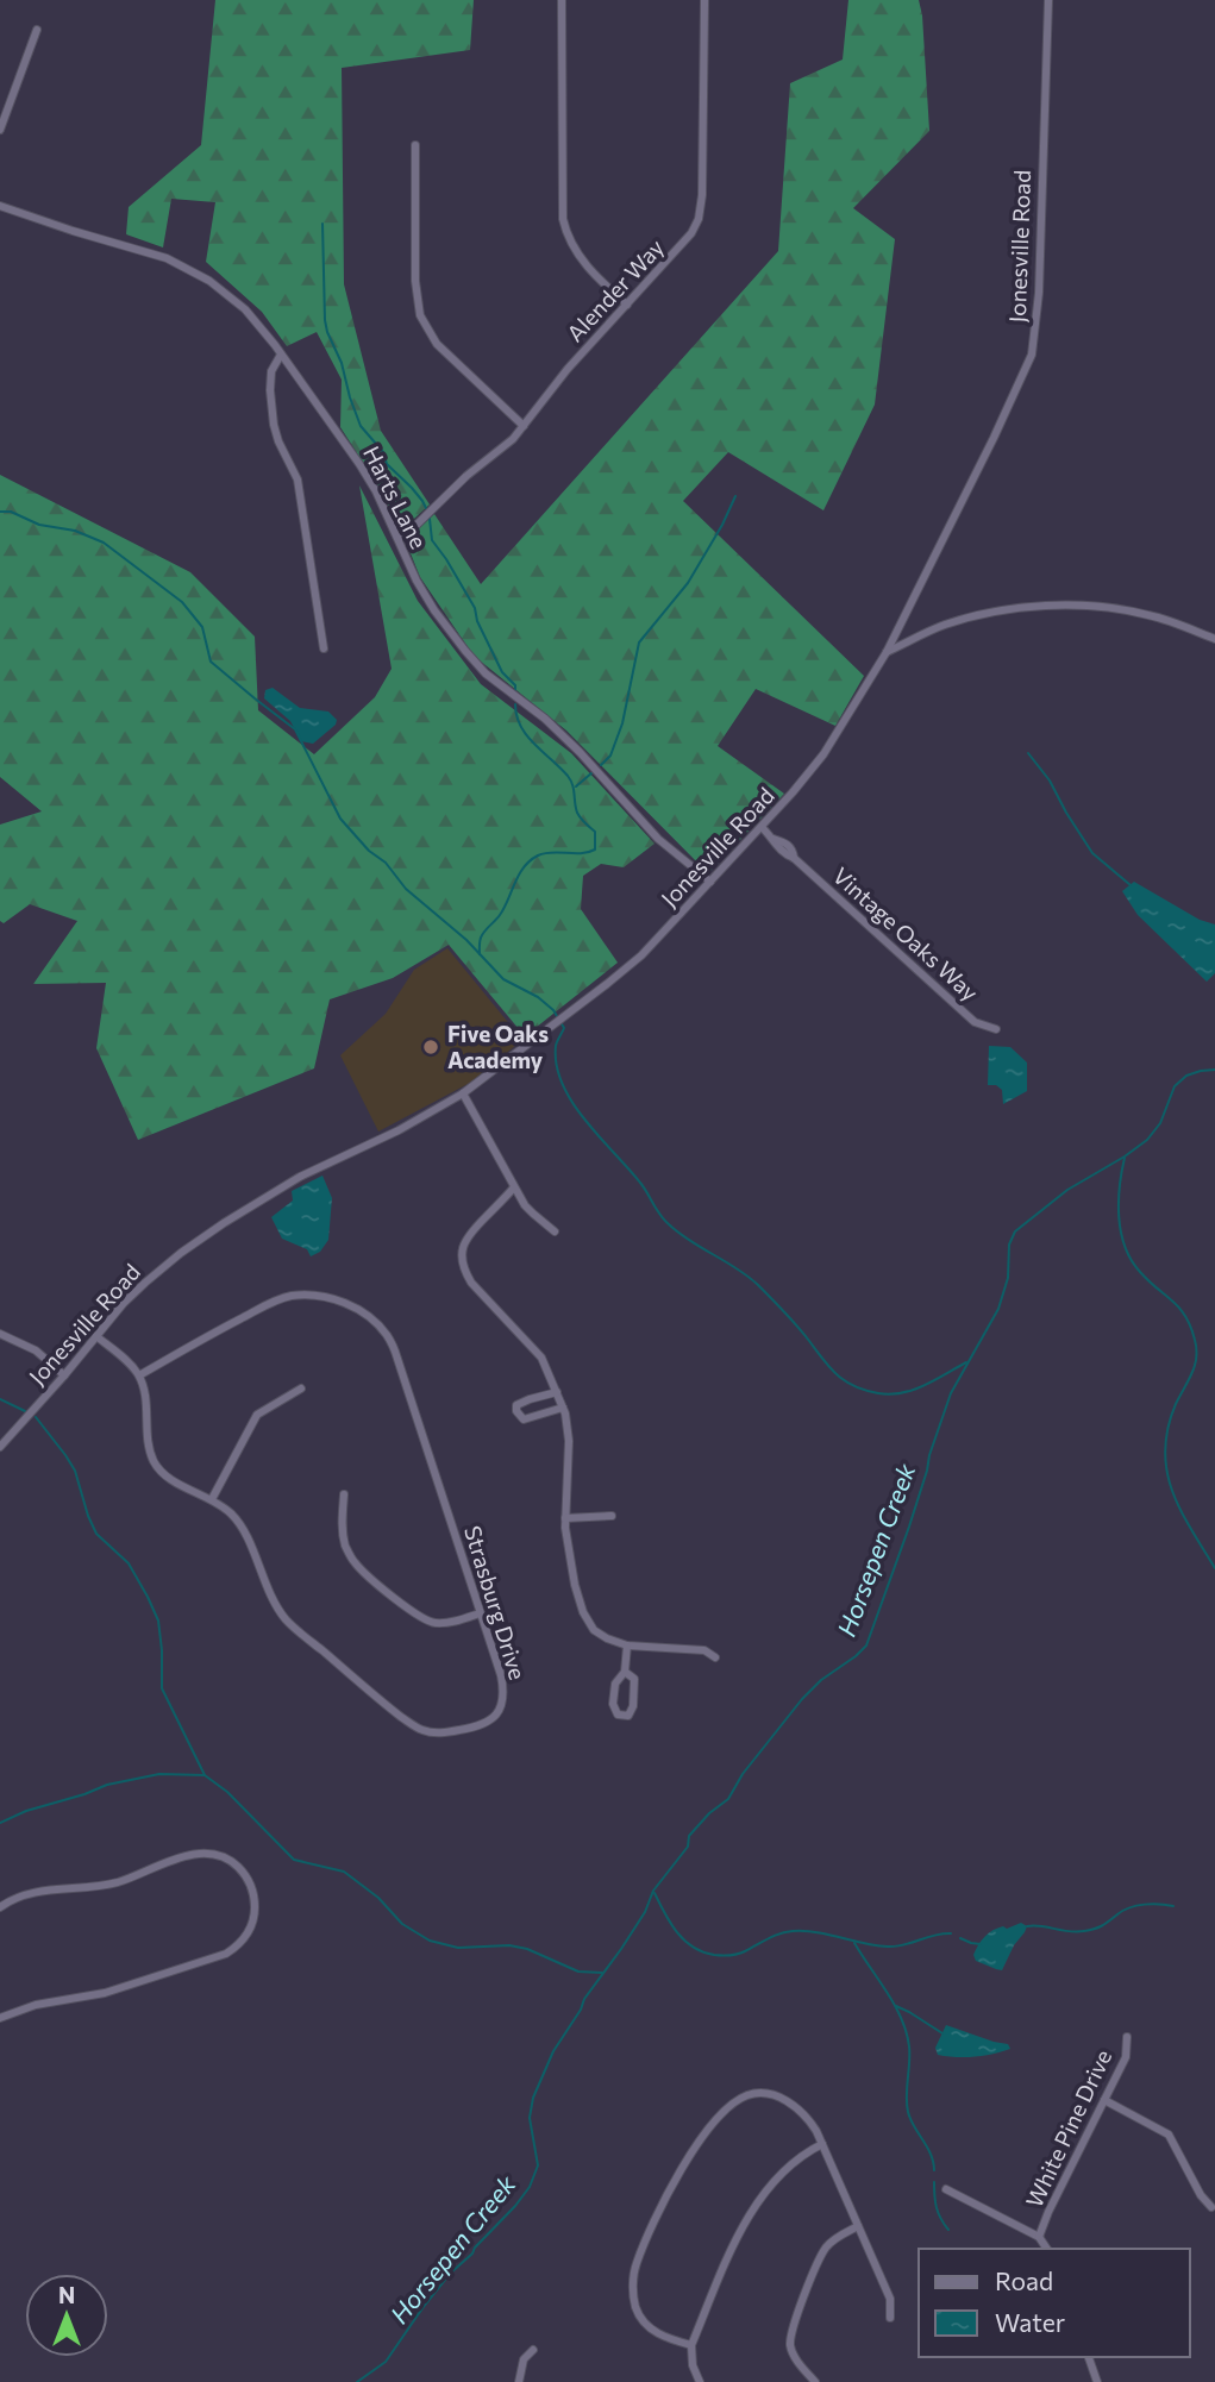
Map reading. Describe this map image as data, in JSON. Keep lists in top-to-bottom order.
{
  "streets": {
    "street": [
      "Jonesville Road",
      "Alender Way",
      "Harts Lane",
      "Vintage Oaks Way",
      "Strasburg Drive",
      "White Pine Drive"
    ]
  },
  "crossings": [
    ["Jonesville Road", "Harts Lane"],
    ["Jonesville Road", "Vintage Oaks Way"],
    ["Alender Way", "Harts Lane"]
  ],
  "water": ["Horsepen Creek"],
  "places": ["Five Oaks Academy"],
  "legend": ["Road", "Water"],
  "north": "top"
}
